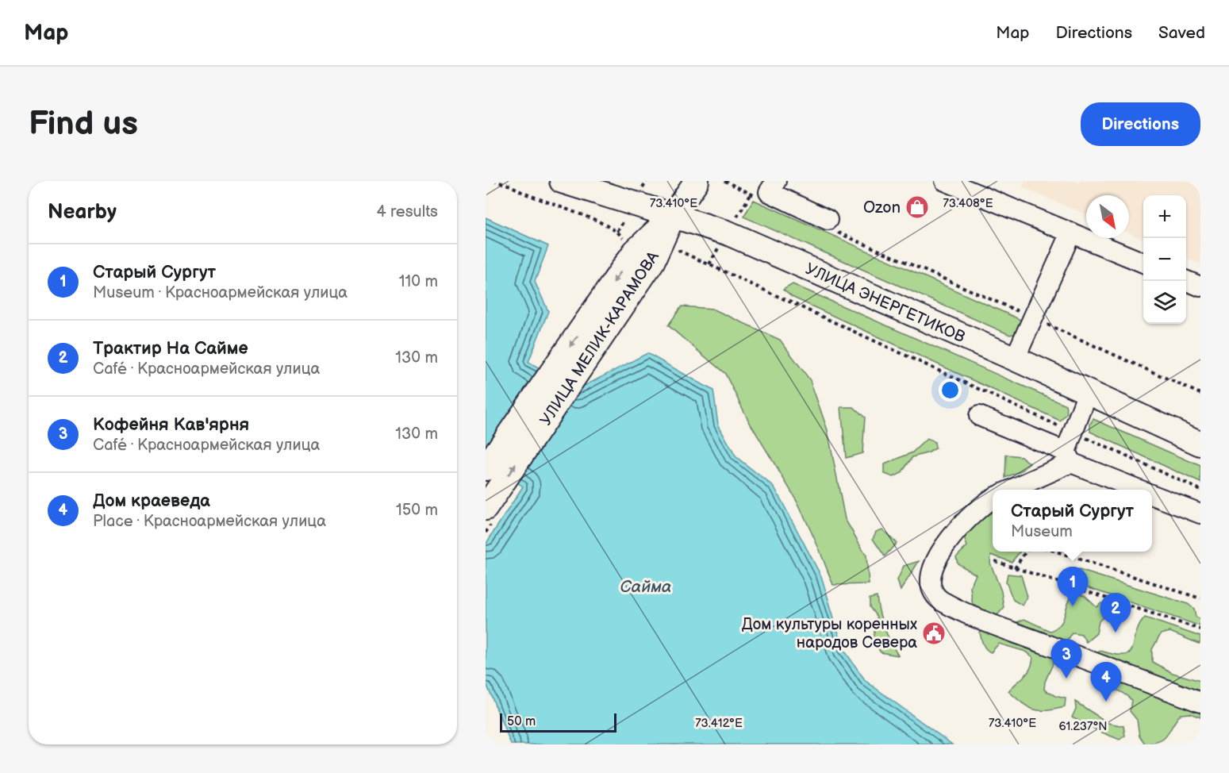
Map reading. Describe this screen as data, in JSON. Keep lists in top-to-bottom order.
{
  "streets": {
    "main road": ["УЛИЦА ЭНЕРГЕТИКОВ", "УЛИЦА МЕЛИК-КАРАМОВА"]
  },
  "crossings": [
    ["УЛИЦА ЭНЕРГЕТИКОВ", "УЛИЦА МЕЛИК-КАРАМОВА"]
  ],
  "water": ["Сайма"],
  "places": {
    "shop": ["Ozon"],
    "public building": ["Дом культуры коренных народов Севера"]
  },
  "scale_bar": "50 m",
  "north": "bottom right",
  "page": {
    "header": "Map",
    "nav": ["Map", "Directions", "Saved"],
    "buttons": "Directions",
    "title": "Find us",
    "heading": ["Nearby", "4 results"],
    "map_buttons": ["+", "−"],
    "list": [
      {
        "mark": "1",
        "name": "Старый Сургут",
        "note": "Museum · Красноармейская улица",
        "value": "110 m"
      },
      {
        "mark": "2",
        "name": "Трактир На Сайме",
        "note": "Café · Красноармейская улица",
        "value": "130 m"
      },
      {
        "mark": "3",
        "name": "Кофейня Кав'ярня",
        "note": "Café · Красноармейская улица",
        "value": "130 m"
      },
      {
        "mark": "4",
        "name": "Дом краеведа",
        "note": "Place · Красноармейская улица",
        "value": "150 m"
      }
    ],
    "popup": ["Старый Сургут", "Museum"],
    "pins": [
      "1",
      "2",
      "3",
      "4"
    ],
    "scale": "50 m"
  },
  "coordinates": [
    "73.410°E",
    "73.408°E",
    "73.412°E",
    "61.237°N"
  ]
}
